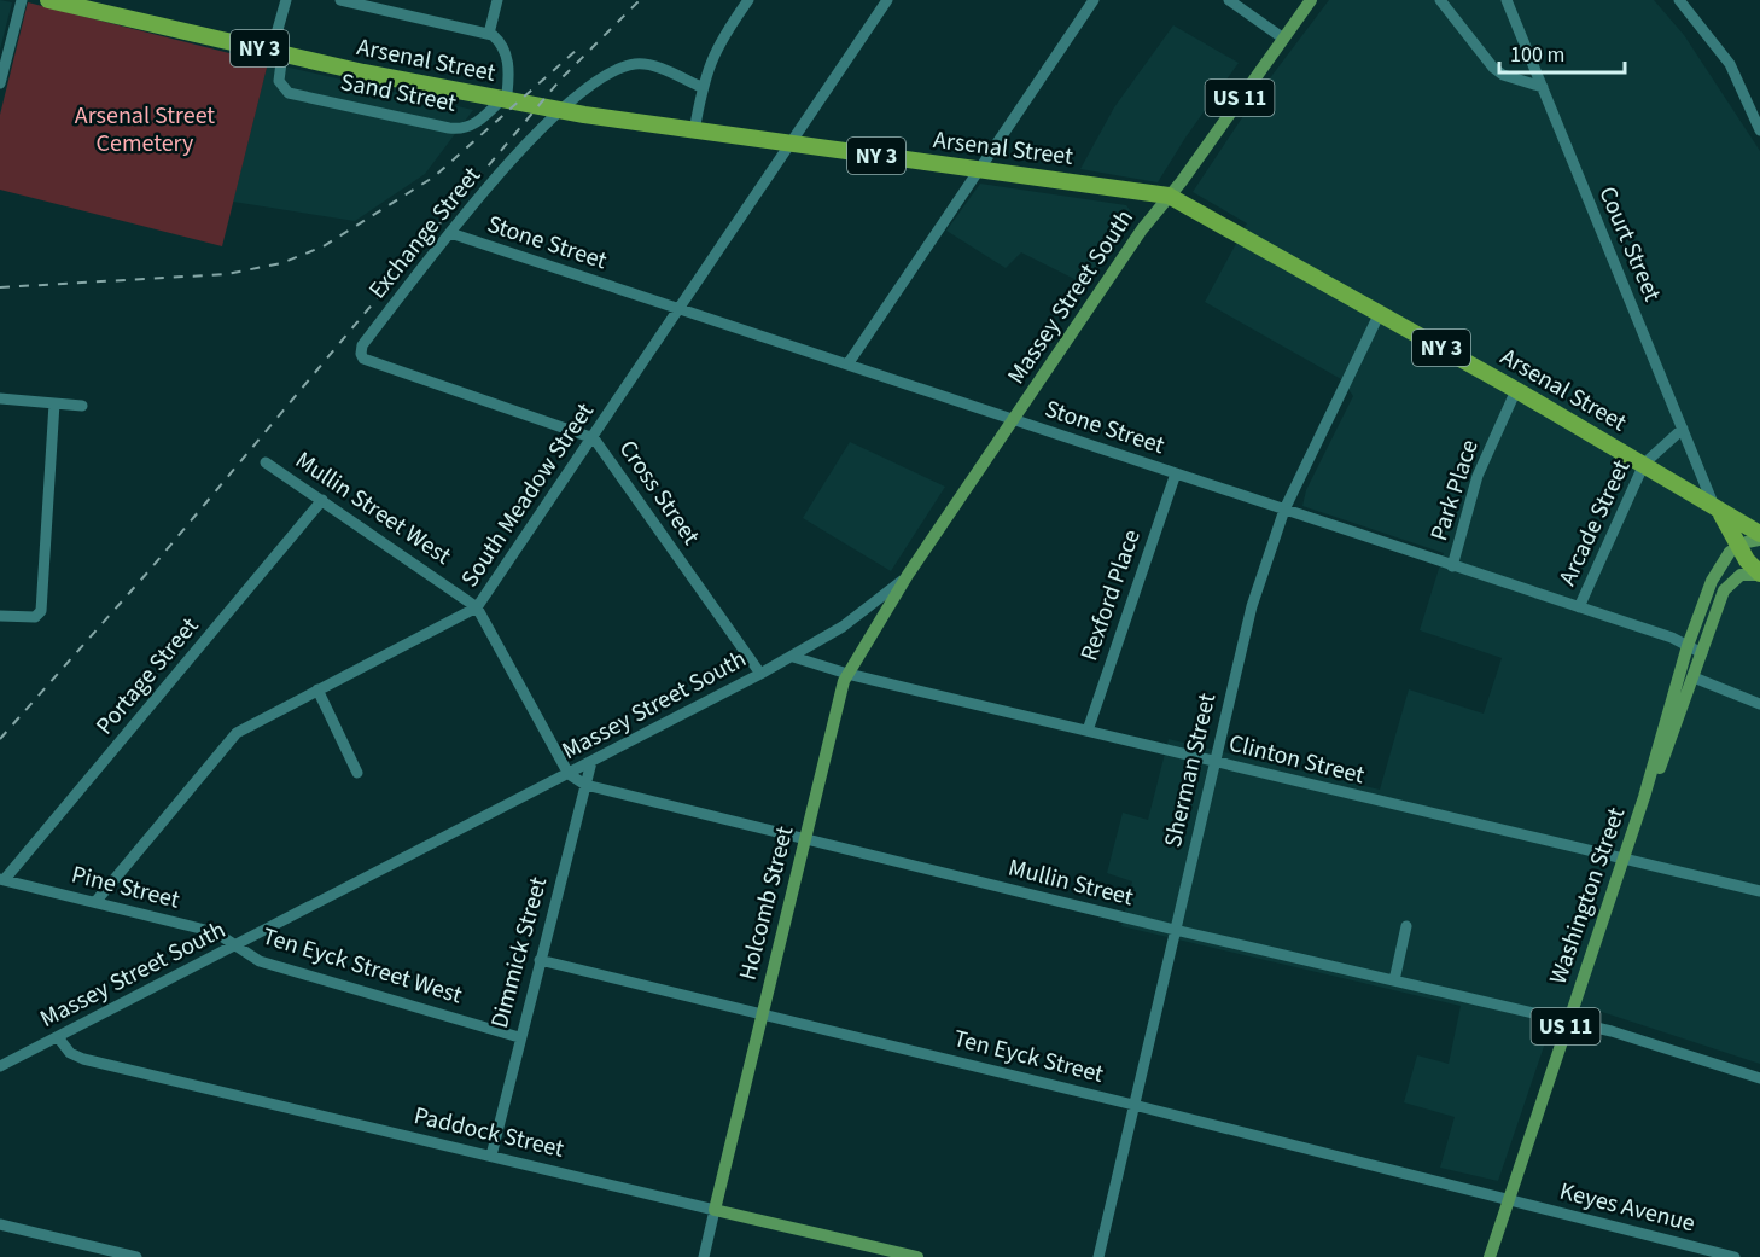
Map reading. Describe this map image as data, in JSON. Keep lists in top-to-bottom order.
{
  "streets": {
    "highway": ["NY 3", "Arsenal Street"],
    "main road": [
      "US 11",
      "Massey Street South",
      "Washington Street",
      "Holcomb Street",
      "Paddock Street"
    ],
    "street": [
      "Sand Street",
      "Exchange Street",
      "Stone Street",
      "Court Street",
      "Park Place",
      "Cross Street",
      "South Meadow Street",
      "Mullin Street West",
      "Arcade Street",
      "Rexford Place",
      "Portage Street",
      "Clinton Street",
      "Sherman Street",
      "Mullin Street",
      "Pine Street",
      "Dimmick Street",
      "Ten Eyck Street West",
      "Ten Eyck Street",
      "Keyes Avenue"
    ]
  },
  "crossings": [
    ["NY 3", "Arsenal Street"],
    ["NY 3", "Court Street"],
    ["NY 3", "Washington Street"],
    ["Arsenal Street", "Sand Street"],
    ["Arsenal Street", "US 11"],
    ["Arsenal Street", "Court Street"],
    ["Arsenal Street", "Massey Street South"],
    ["Arsenal Street", "Park Place"],
    ["Arsenal Street", "South Meadow Street"],
    ["Arsenal Street", "Arcade Street"],
    ["Arsenal Street", "Sherman Street"],
    ["US 11", "Massey Street South"],
    ["Exchange Street", "Stone Street"],
    ["Exchange Street", "Cross Street"],
    ["Stone Street", "Massey Street South"],
    ["Stone Street", "Park Place"],
    ["Stone Street", "South Meadow Street"],
    ["Stone Street", "Arcade Street"],
    ["Stone Street", "Rexford Place"],
    ["Stone Street", "Sherman Street"],
    ["Stone Street", "Washington Street"],
    ["Court Street", "Arcade Street"],
    ["Massey Street South", "Cross Street"],
    ["Massey Street South", "Mullin Street West"],
    ["Massey Street South", "Clinton Street"],
    ["Massey Street South", "Mullin Street"],
    ["Massey Street South", "Pine Street"],
    ["Massey Street South", "Holcomb Street"],
    ["Massey Street South", "Dimmick Street"],
    ["Massey Street South", "Ten Eyck Street West"],
    ["Massey Street South", "Paddock Street"],
    ["Cross Street", "South Meadow Street"],
    ["South Meadow Street", "Mullin Street West"],
    ["South Meadow Street", "Pine Street"],
    ["Mullin Street West", "Portage Street"],
    ["Mullin Street West", "Mullin Street"],
    ["Rexford Place", "Clinton Street"],
    ["Portage Street", "Pine Street"],
    ["Clinton Street", "Sherman Street"],
    ["Clinton Street", "Washington Street"],
    ["Clinton Street", "Holcomb Street"],
    ["Sherman Street", "Mullin Street"],
    ["Sherman Street", "Ten Eyck Street"],
    ["Mullin Street", "Washington Street"],
    ["Mullin Street", "Holcomb Street"],
    ["Mullin Street", "Dimmick Street"],
    ["Pine Street", "Ten Eyck Street West"],
    ["Washington Street", "Ten Eyck Street"],
    ["Washington Street", "Keyes Avenue"],
    ["Holcomb Street", "Ten Eyck Street"],
    ["Holcomb Street", "Paddock Street"],
    ["Dimmick Street", "Ten Eyck Street West"],
    ["Dimmick Street", "Ten Eyck Street"],
    ["Dimmick Street", "Paddock Street"],
    ["Ten Eyck Street", "Keyes Avenue"]
  ],
  "parks": ["Arsenal Street Cemetery"],
  "scale_bar": "100 m"
}
